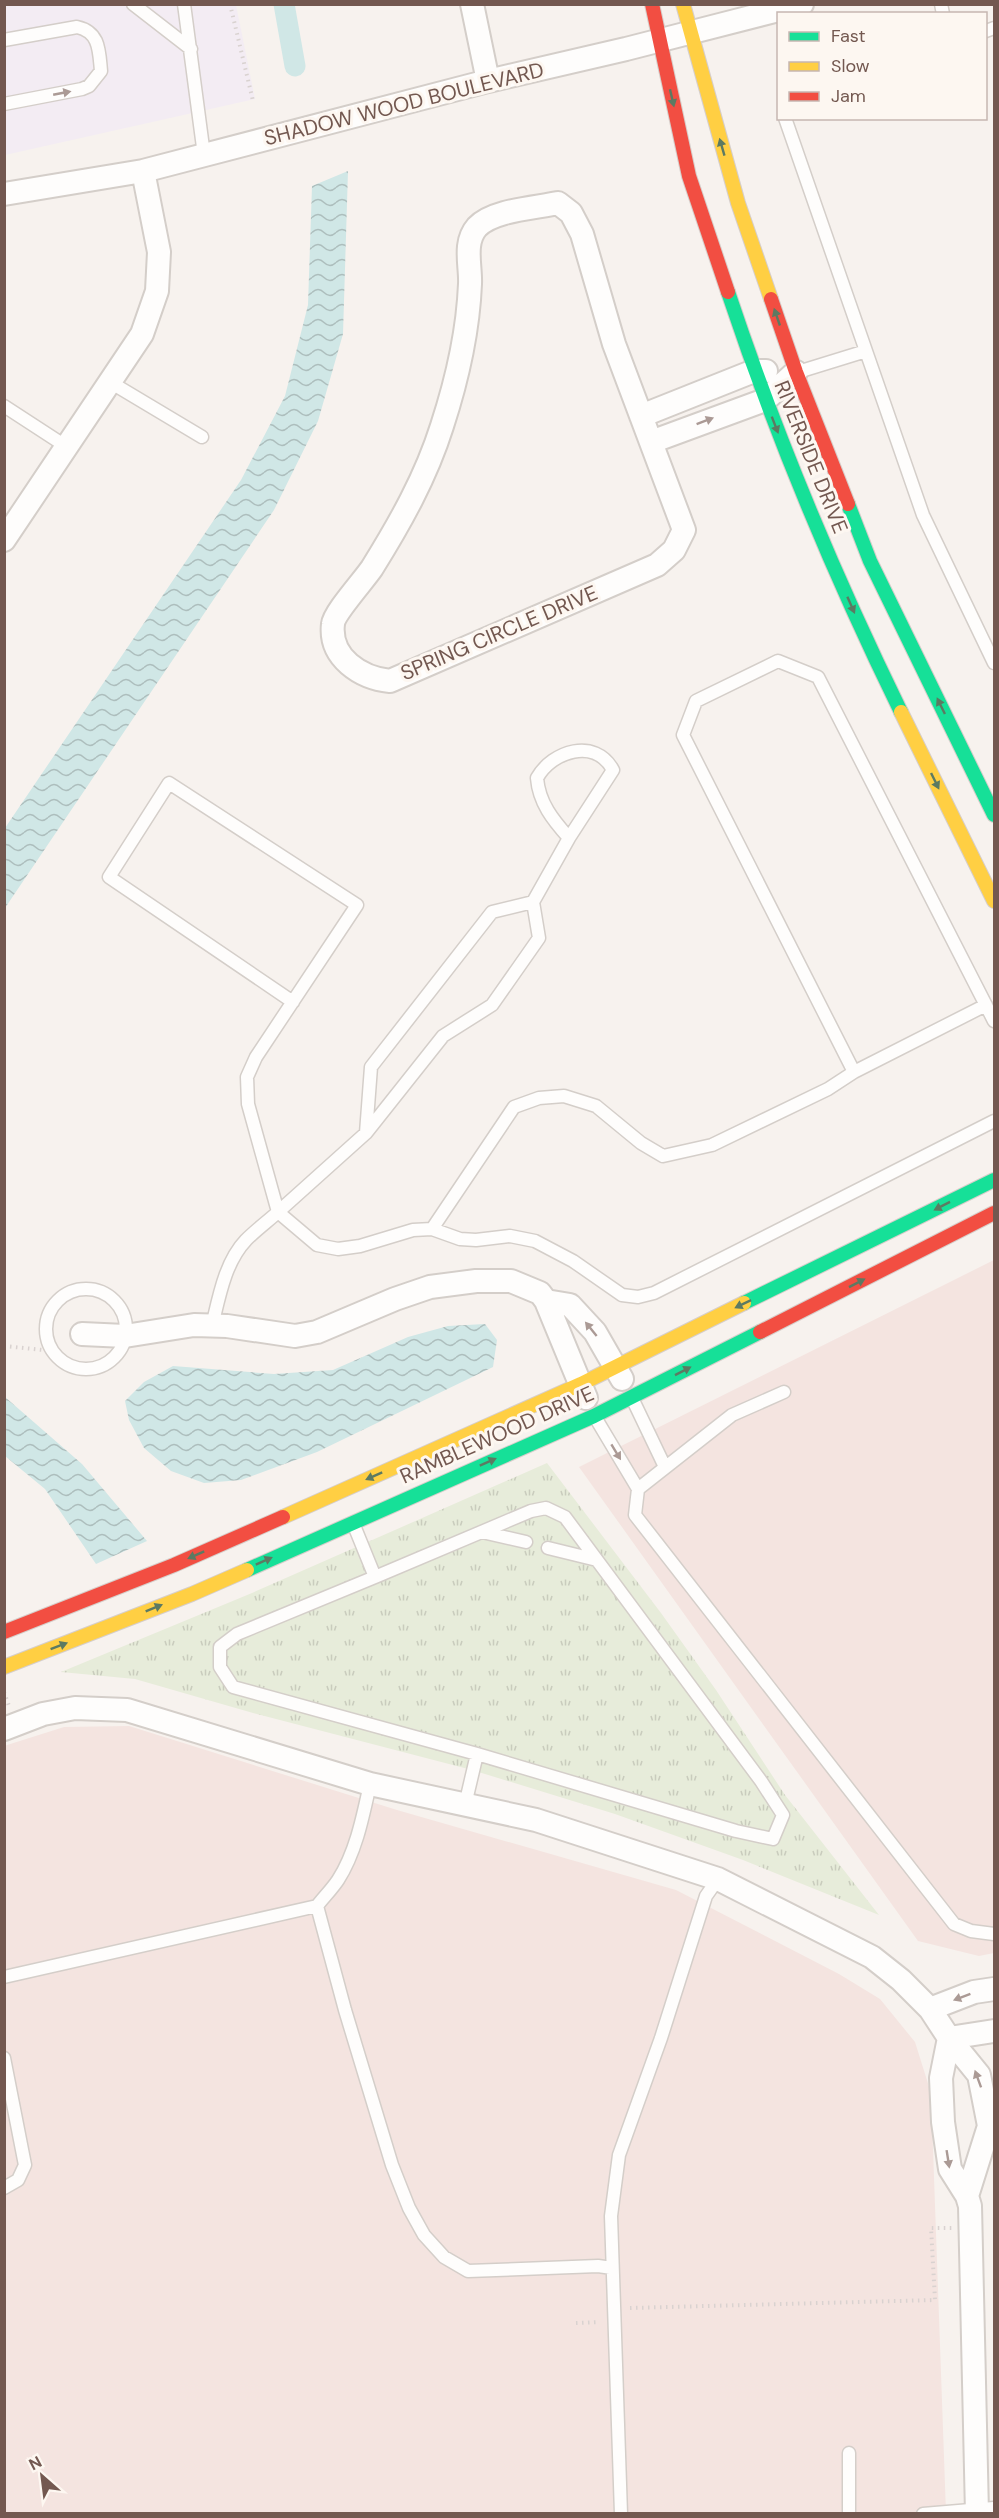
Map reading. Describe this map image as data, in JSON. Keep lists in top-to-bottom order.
{
  "streets": {
    "street": [
      "SHADOW WOOD BOULEVARD",
      "RIVERSIDE DRIVE",
      "SPRING CIRCLE DRIVE",
      "RAMBLEWOOD DRIVE"
    ]
  },
  "crossings": [
    ["SHADOW WOOD BOULEVARD", "RIVERSIDE DRIVE"]
  ],
  "legend": ["Fast", "Slow", "Jam"],
  "north": "top left"
}
